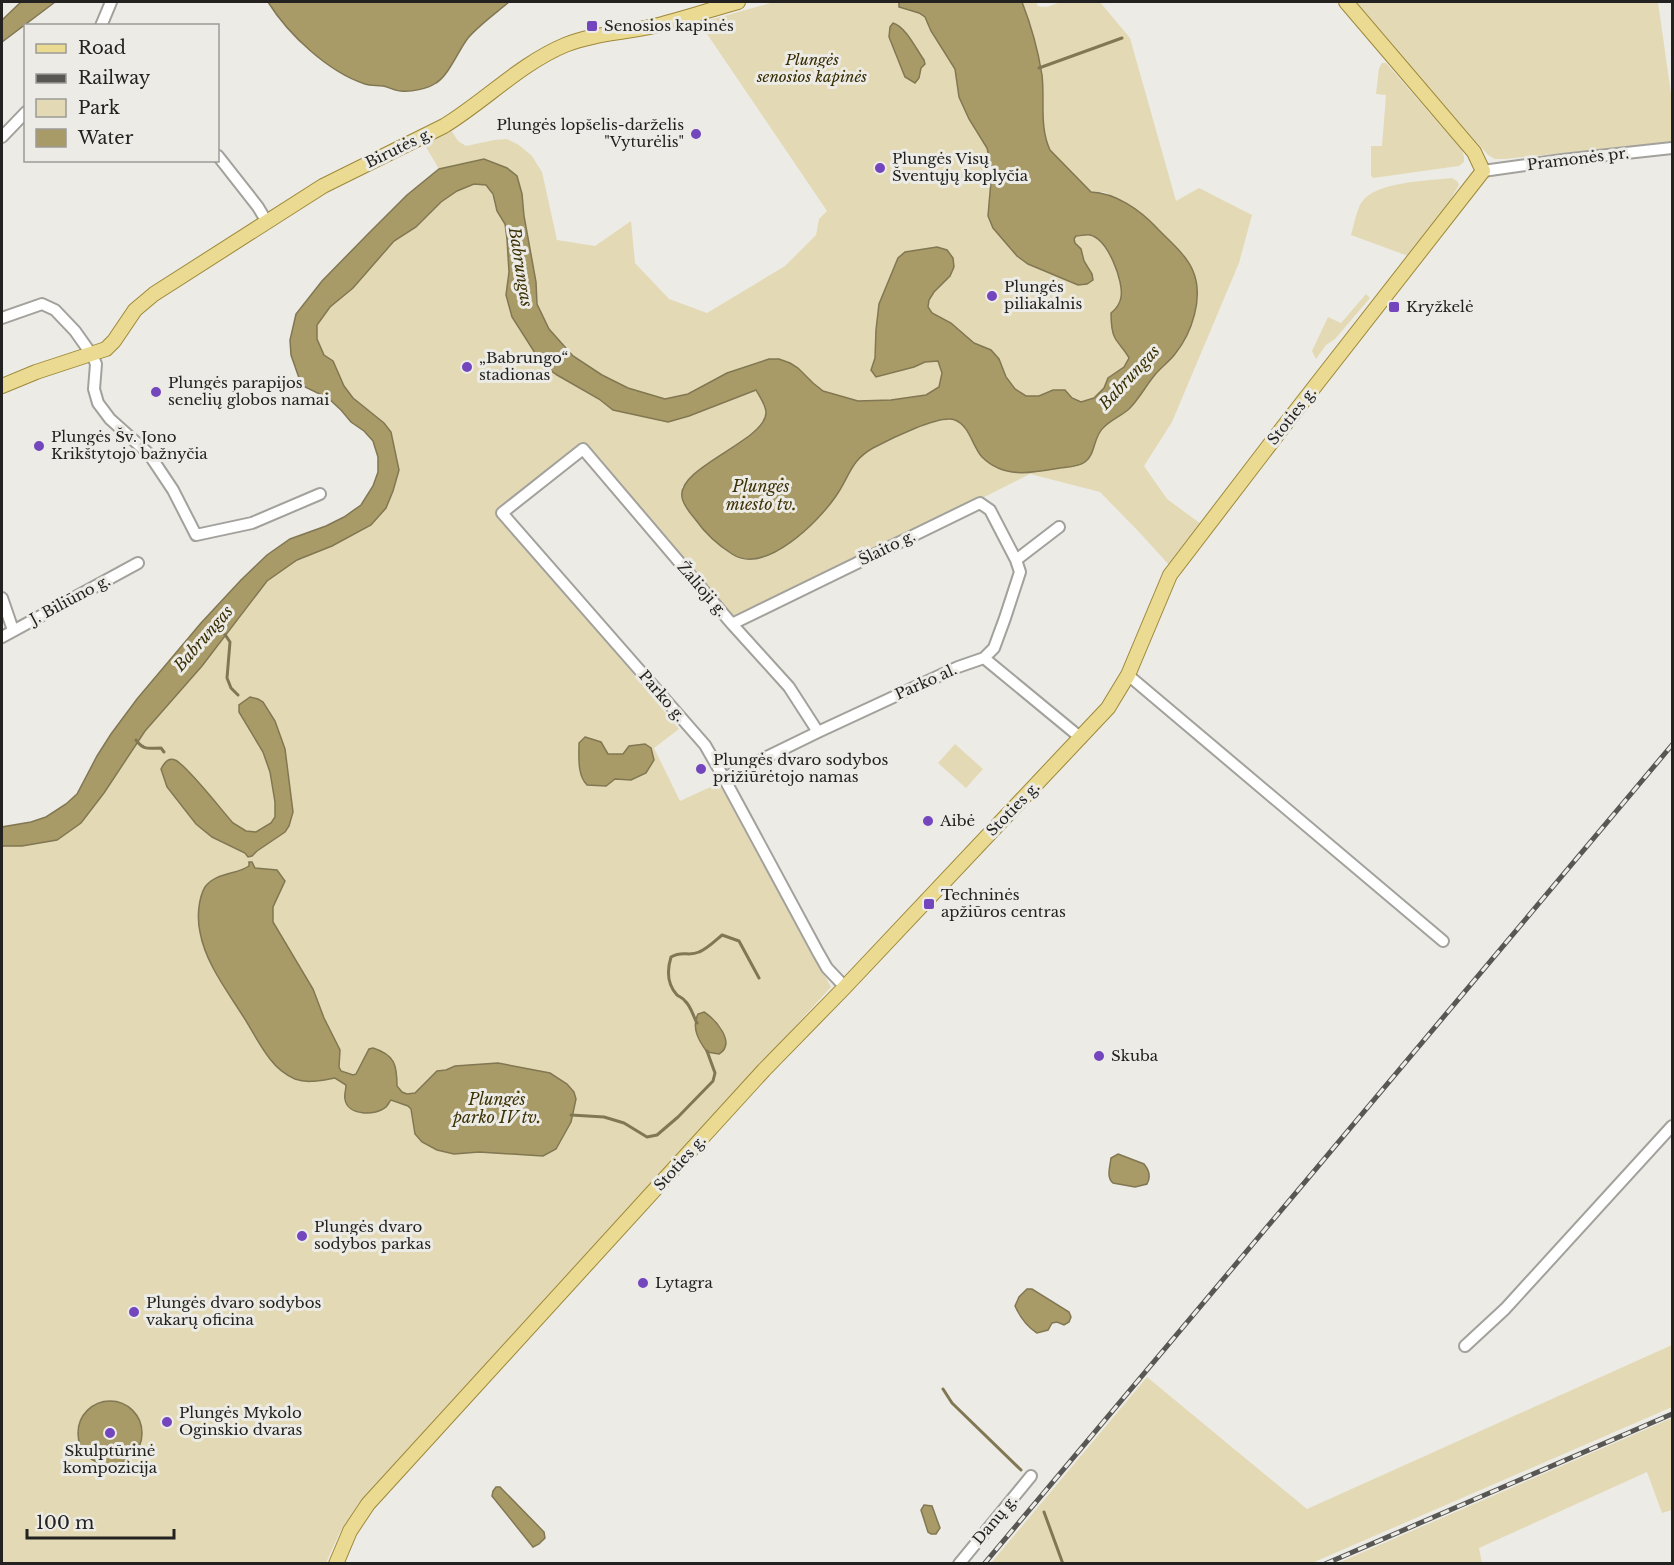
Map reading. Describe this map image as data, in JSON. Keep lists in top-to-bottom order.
{
  "streets": {
    "main road": ["Birutės g.", "Stoties g."],
    "street": [
      "Pramonės pr.",
      "Šlaito g.",
      "Žalioji g.",
      "J. Biliūno g.",
      "Parko al.",
      "Parko g.",
      "Danų g."
    ]
  },
  "crossings": [
    ["Pramonės pr.", "Stoties g."],
    ["Stoties g.", "Parko g."],
    ["Šlaito g.", "Žalioji g."],
    ["Žalioji g.", "Parko al."],
    ["Žalioji g.", "Parko g."],
    ["Parko al.", "Parko g."]
  ],
  "water": ["Babrungas", "Plungės miesto tv.", "Plungės parko IV tv."],
  "parks": ["Plungės senosios kapinės"],
  "places": {
    "transit": ["Senosios kapinės", "Kryžkelė", "Techninės apžiūros centras"],
    "other": [
      "Plungės lopšelis-darželis \"Vyturėlis\"",
      "Plungės Visų Šventųjų koplyčia",
      "Plungės piliakalnis",
      "„Babrungo“ stadionas",
      "Plungės parapijos senelių globos namai",
      "Plungės Šv. Jono Krikštytojo bažnyčia",
      "Plungės dvaro sodybos prižiūrėtojo namas",
      "Aibė",
      "Skuba",
      "Plungės dvaro sodybos parkas",
      "Lytagra",
      "Plungės dvaro sodybos vakarų oficina",
      "Plungės Mykolo Oginskio dvaras",
      "Skulptūrinė kompozicija"
    ]
  },
  "legend": [
    "Road",
    "Railway",
    "Park",
    "Water"
  ],
  "scale_bar": "100 m"
}
